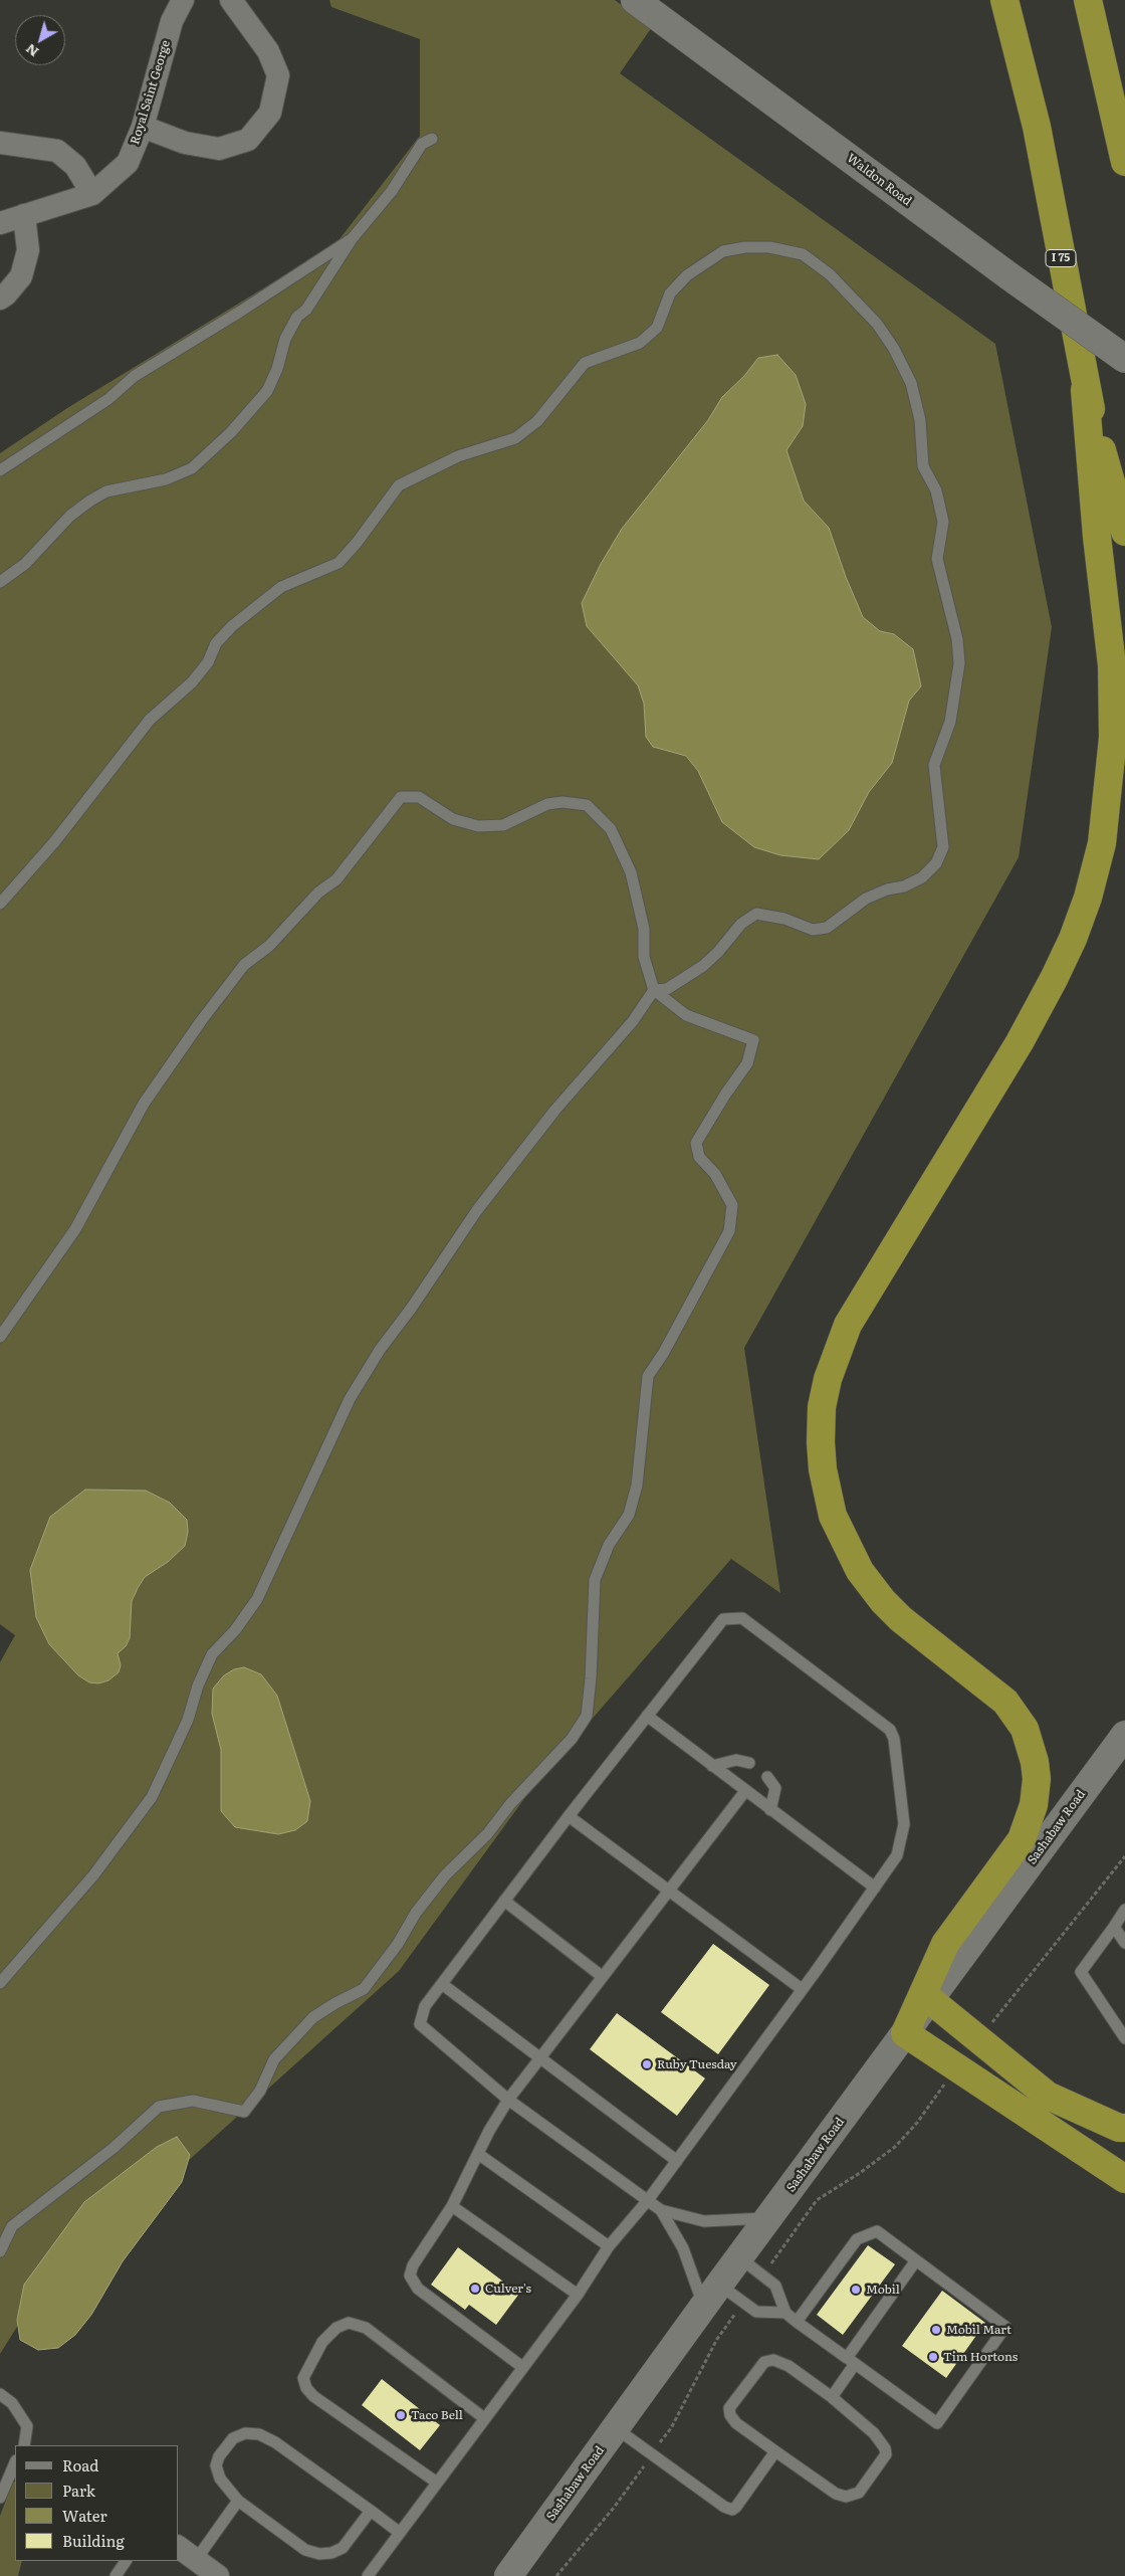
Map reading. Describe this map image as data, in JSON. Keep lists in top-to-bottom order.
{
  "streets": {
    "highway": ["I 75"],
    "main road": ["Waldon Road", "Sashabaw Road"],
    "street": ["Royal Saint George"]
  },
  "places": [
    "Ruby Tuesday",
    "Culver's",
    "Mobil",
    "Mobil Mart",
    "Tim Hortons",
    "Taco Bell"
  ],
  "legend": [
    "Road",
    "Park",
    "Water",
    "Building"
  ],
  "north": "bottom left"
}
